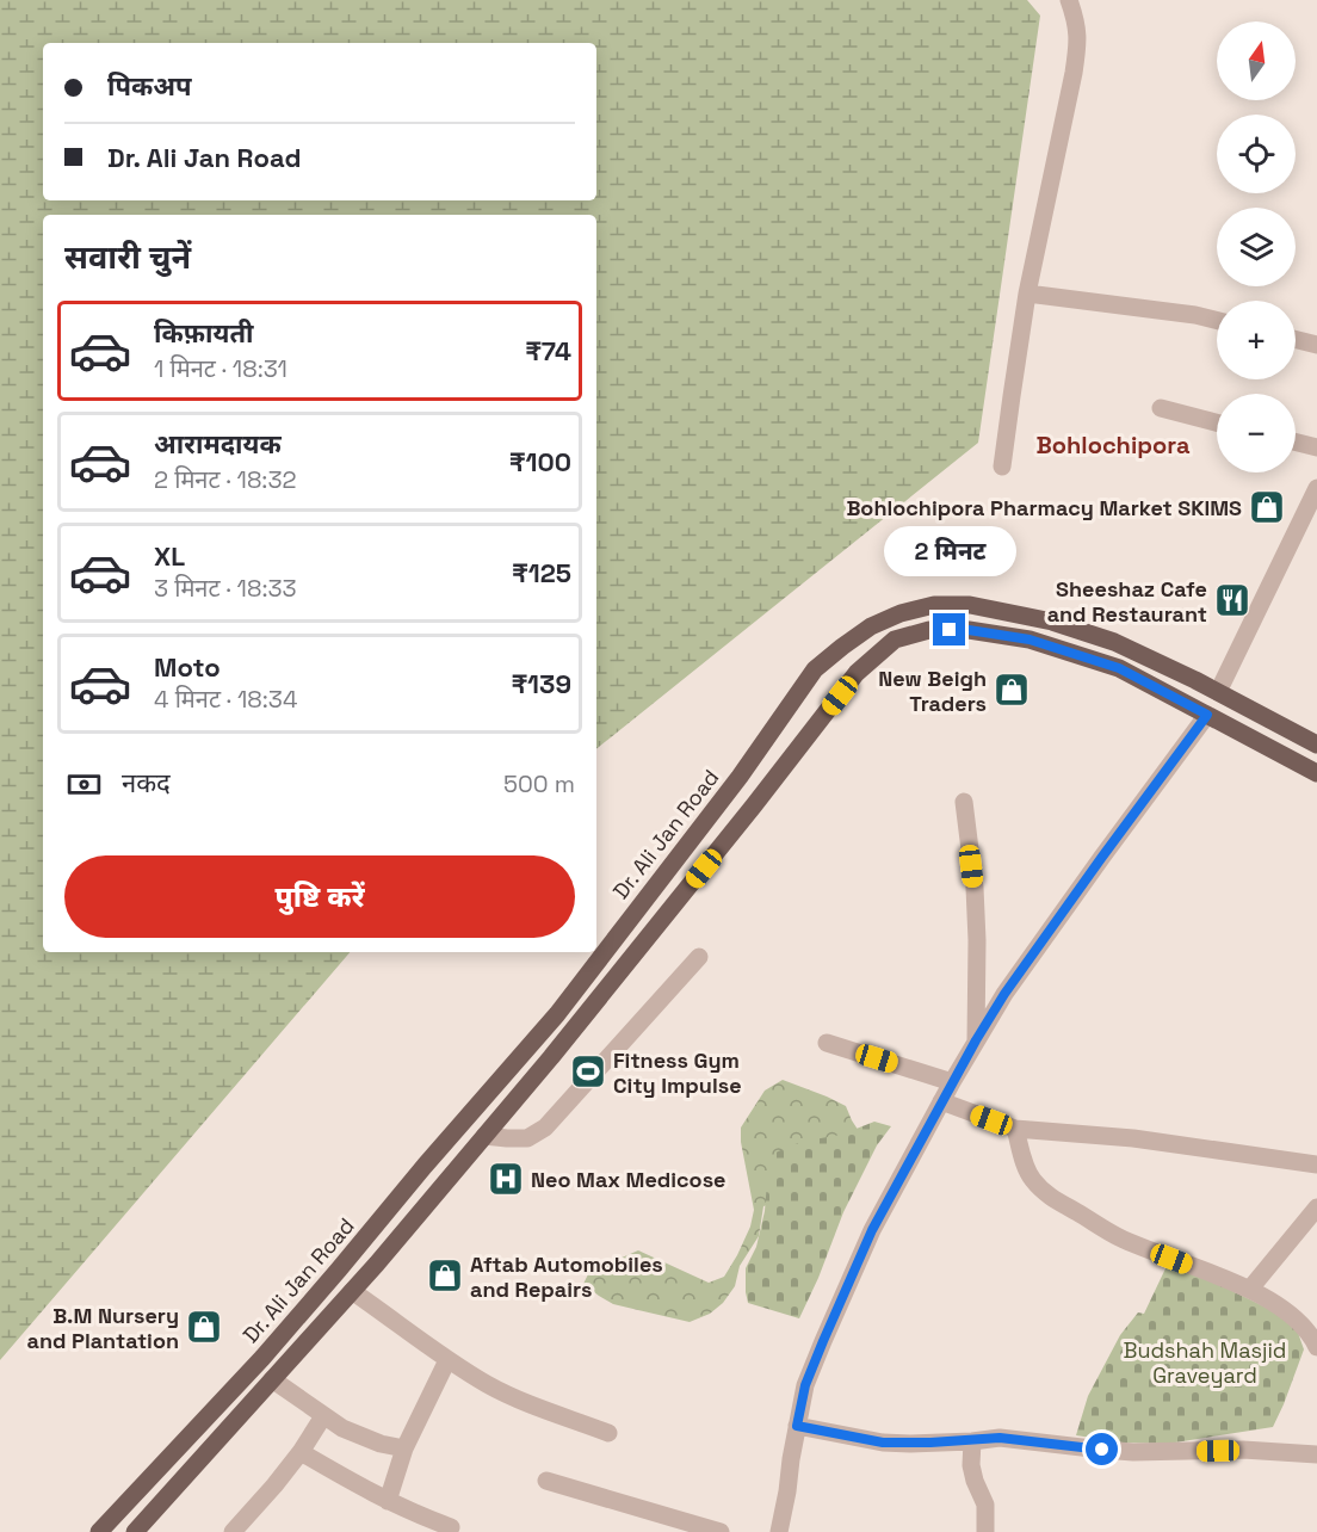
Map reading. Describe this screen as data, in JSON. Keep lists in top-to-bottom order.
{
  "streets": {
    "main road": ["Dr. Ali Jan Road"]
  },
  "districts": ["Bohlochipora"],
  "parks": ["Budshah Masjid Graveyard"],
  "places": {
    "shop": [
      "Bohlochipora Pharmacy Market SKIMS",
      "New Beigh Traders",
      "Aftab Automobiles and Repairs",
      "B.M Nursery and Plantation"
    ],
    "restaurant": ["Sheeshaz Cafe and Restaurant"],
    "sports": ["Fitness Gym City Impulse"],
    "hospital": ["Neo Max Medicose"]
  },
  "north": "top",
  "page": {
    "map_buttons": ["+", "−"],
    "banner": ["पिकअप", "Dr. Ali Jan Road"],
    "heading": "सवारी चुनें",
    "list": [
      {
        "name": "किफ़ायती",
        "note": "1 मिनट · 18:31",
        "value": "₹74"
      },
      {
        "name": "आरामदायक",
        "note": "2 मिनट · 18:32",
        "value": "₹100"
      },
      {
        "name": "XL",
        "note": "3 मिनट · 18:33",
        "value": "₹125"
      },
      {
        "name": "Moto",
        "note": "4 मिनट · 18:34",
        "value": "₹139"
      }
    ],
    "bubble": "2 मिनट",
    "pay": ["नकद", "500 m"],
    "buttons": "पुष्टि करें"
  }
}
